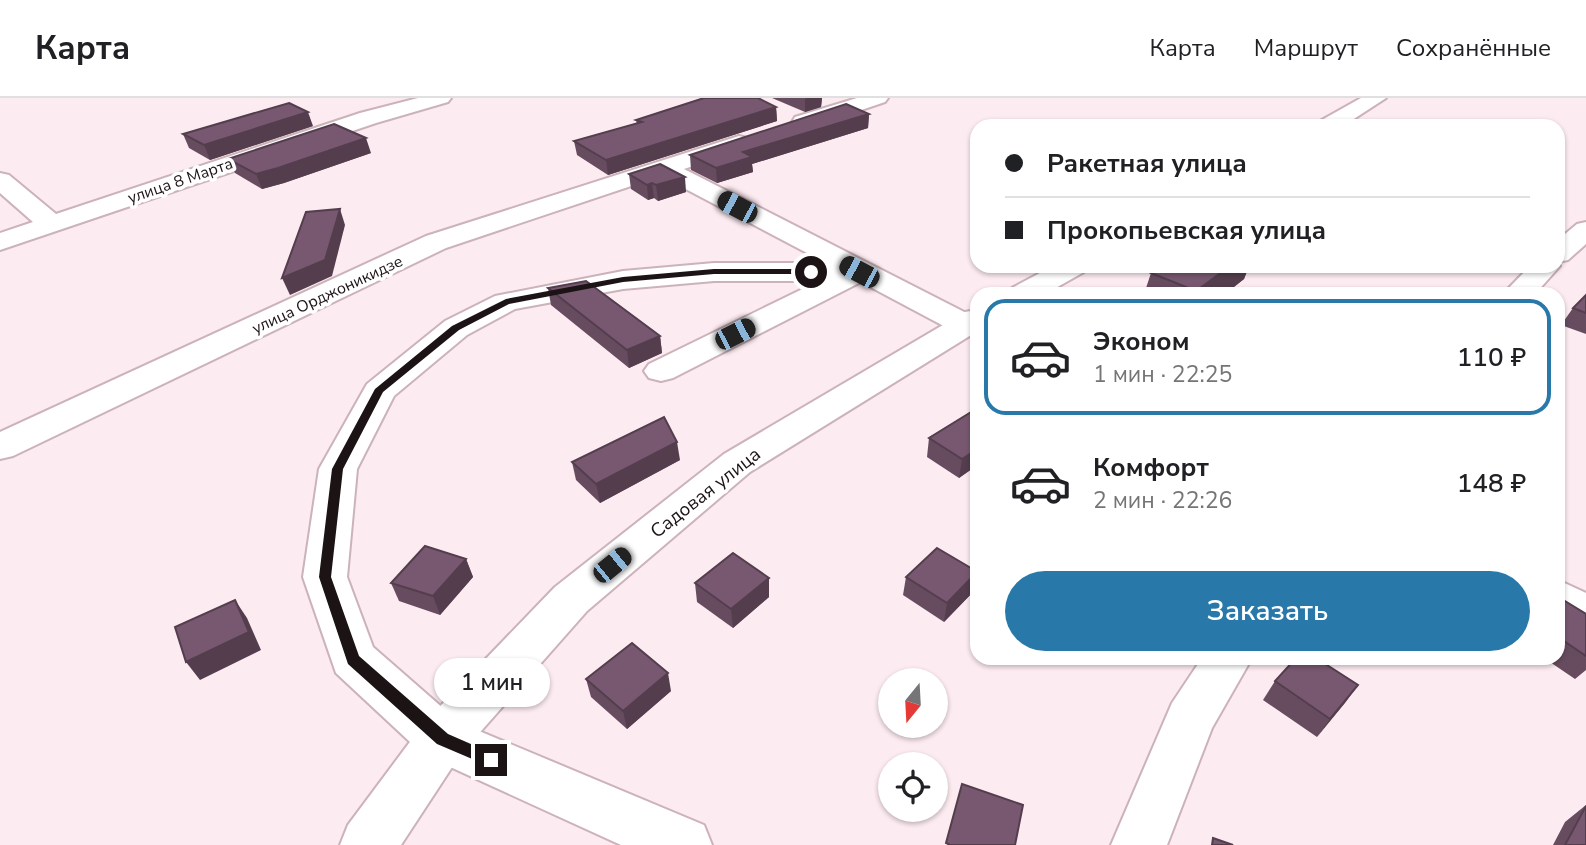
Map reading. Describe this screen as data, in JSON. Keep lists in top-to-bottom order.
{
  "streets": {
    "street": ["улица 8 Марта", "улица Орджоникидзе", "Садовая улица"]
  },
  "north": "bottom",
  "page": {
    "header": "Карта",
    "nav": ["Карта", "Маршрут", "Сохранённые"],
    "banner": ["Ракетная улица", "Прокопьевская улица"],
    "list": [
      {
        "name": "Эконом",
        "note": "1 мин · 22:25",
        "value": "110 ₽"
      },
      {
        "name": "Комфорт",
        "note": "2 мин · 22:26",
        "value": "148 ₽"
      }
    ],
    "buttons": "Заказать",
    "bubble": "1 мин"
  }
}
